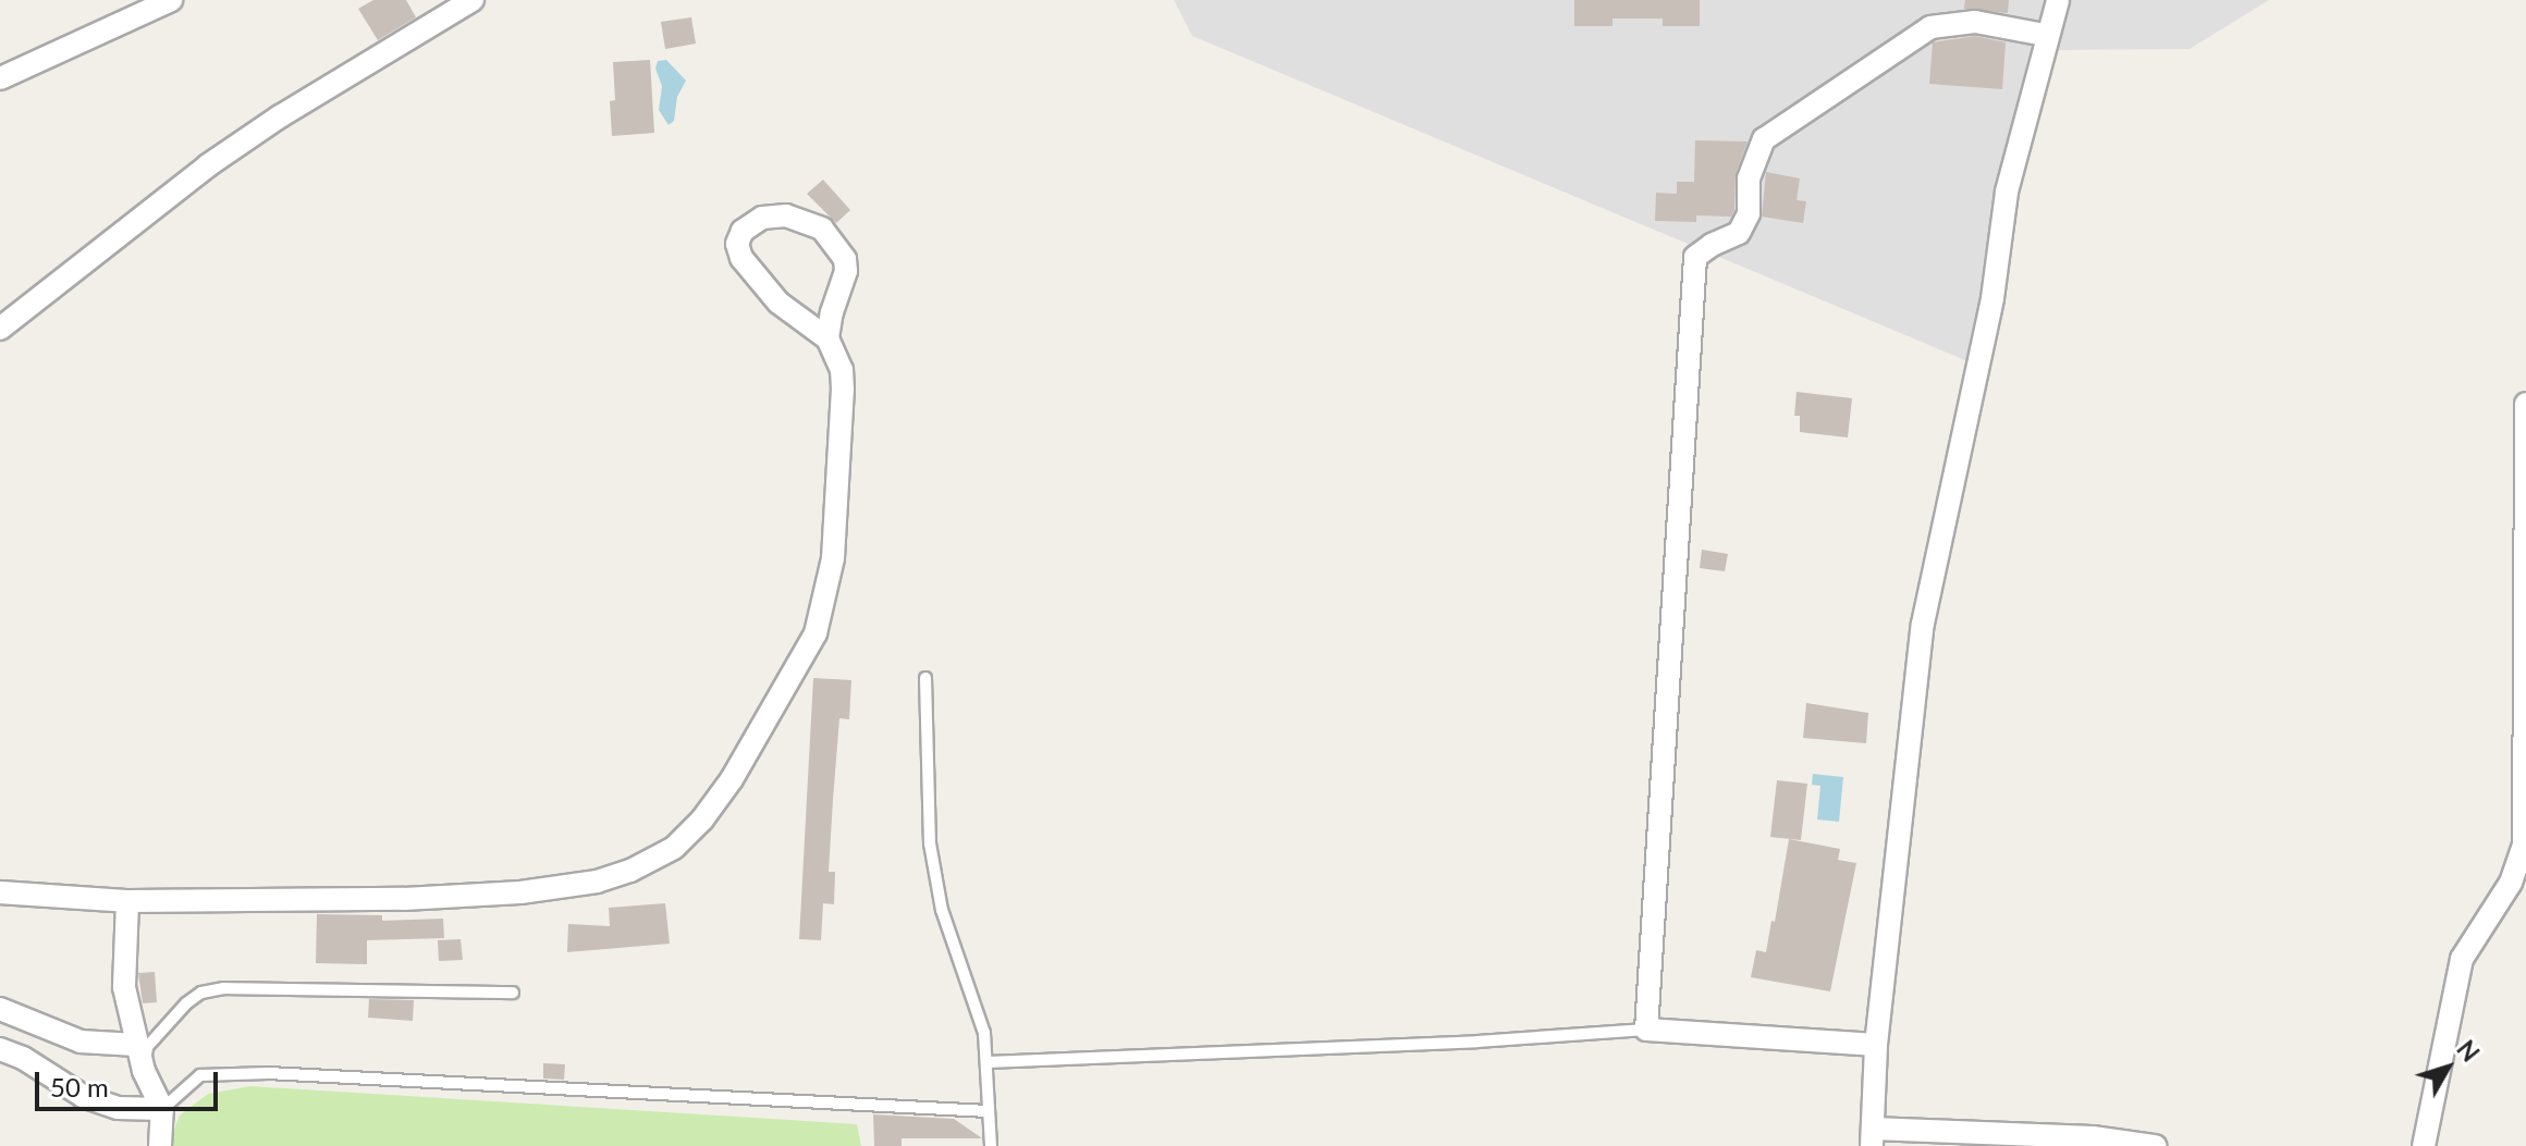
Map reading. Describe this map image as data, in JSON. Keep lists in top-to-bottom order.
{
  "scale_bar": "50 m",
  "north": "top right"
}
